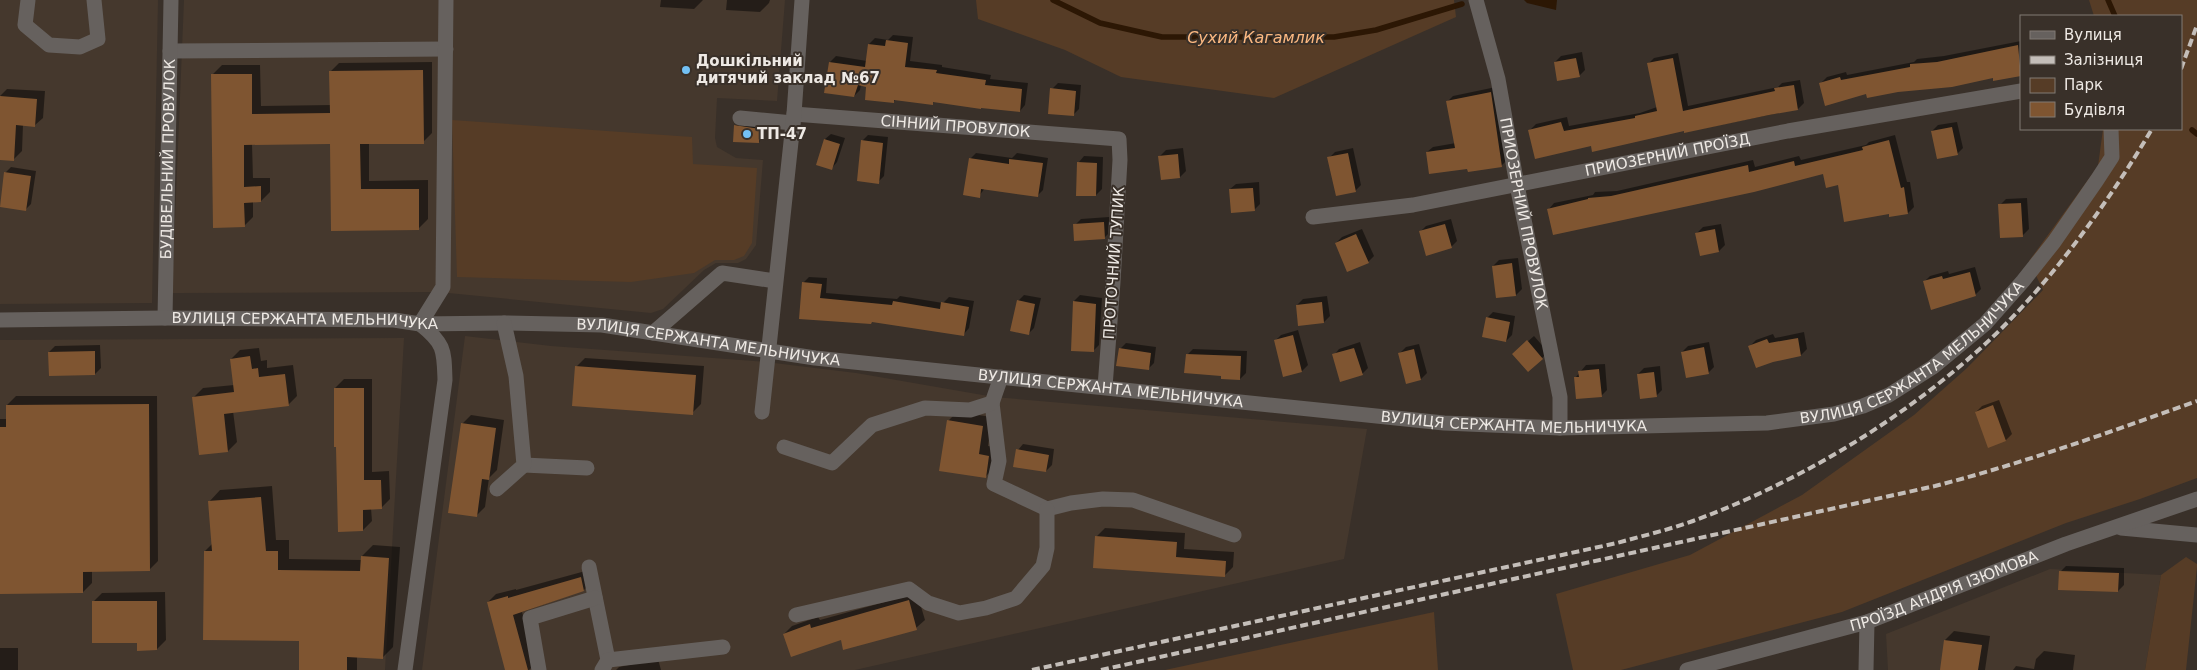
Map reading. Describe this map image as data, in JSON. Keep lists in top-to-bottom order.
{
  "streets": {
    "street": [
      "СІННИЙ ПРОВУЛОК",
      "ПРИОЗЕРНИЙ ПРОЇЗД",
      "БУДІВЕЛЬНИЙ ПРОВУЛОК",
      "ПРИОЗЕРНИЙ ПРОВУЛОК",
      "ПРОТОЧНИЙ ТУПИК",
      "ВУЛИЦЯ СЕРЖАНТА МЕЛЬНИЧУКА",
      "ПРОЇЗД АНДРІЯ ІЗЮМОВА"
    ]
  },
  "crossings": [
    ["СІННИЙ ПРОВУЛОК", "ПРОТОЧНИЙ ТУПИК"],
    ["ПРИОЗЕРНИЙ ПРОЇЗД", "ПРИОЗЕРНИЙ ПРОВУЛОК"],
    ["БУДІВЕЛЬНИЙ ПРОВУЛОК", "ВУЛИЦЯ СЕРЖАНТА МЕЛЬНИЧУКА"],
    ["ПРИОЗЕРНИЙ ПРОВУЛОК", "ВУЛИЦЯ СЕРЖАНТА МЕЛЬНИЧУКА"],
    ["ПРОТОЧНИЙ ТУПИК", "ВУЛИЦЯ СЕРЖАНТА МЕЛЬНИЧУКА"]
  ],
  "water": ["Сухий Кагамлик"],
  "places": ["Дошкільний дитячий заклад №67", "ТП-47"],
  "legend": [
    "Вулиця",
    "Залізниця",
    "Парк",
    "Будівля"
  ]
}
